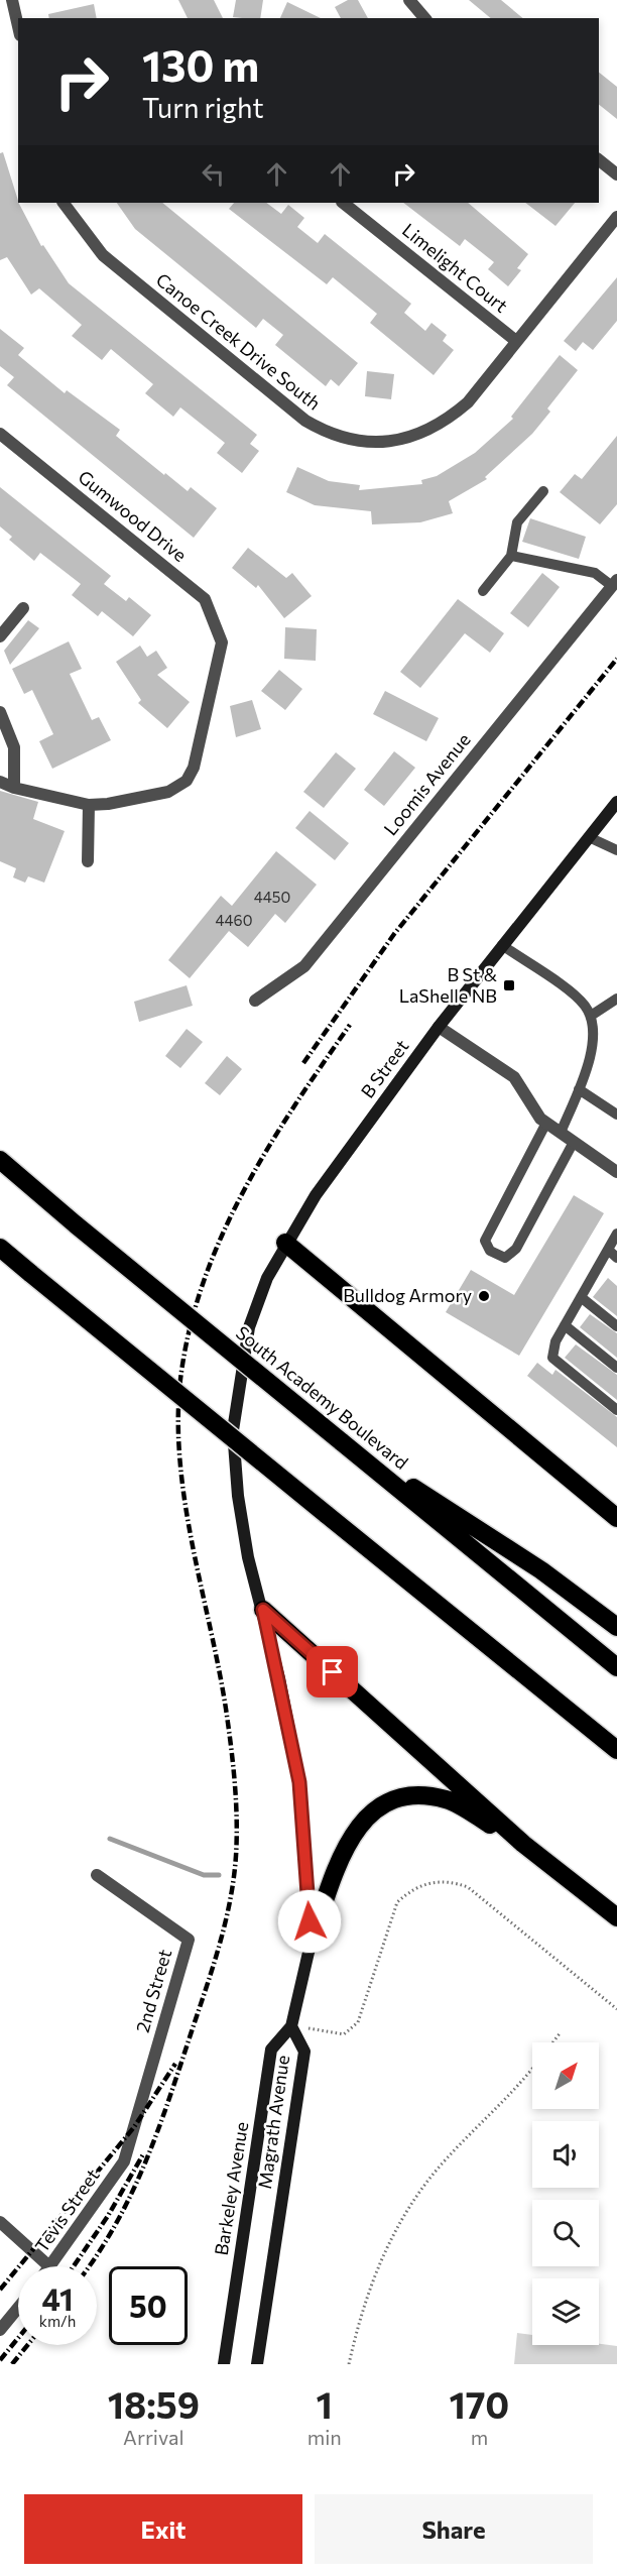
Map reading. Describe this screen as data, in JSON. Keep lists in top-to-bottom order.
{
  "streets": {
    "highway": ["South Academy Boulevard"],
    "main road": ["B Street", "Magrath Avenue", "Barkeley Avenue"],
    "street": [
      "Limelight Court",
      "Canoe Creek Drive South",
      "Gumwood Drive",
      "Loomis Avenue",
      "2nd Street",
      "Tevis Street"
    ]
  },
  "crossings": [
    ["Limelight Court", "Canoe Creek Drive South"],
    ["2nd Street", "Tevis Street"],
    ["Magrath Avenue", "Barkeley Avenue"]
  ],
  "places": {
    "transit": ["B St & LaShelle NB"],
    "other": ["Bulldog Armory"]
  },
  "house_numbers": ["4450", "4460"],
  "north": "top right",
  "page": {
    "turn": ["130 m", "Turn right"],
    "speed": "41 km/h",
    "limit": "50",
    "eta": [
      "18:59",
      "Arrival",
      "1",
      "min",
      "170",
      "m"
    ],
    "buttons": ["Exit", "Share"]
  }
}
